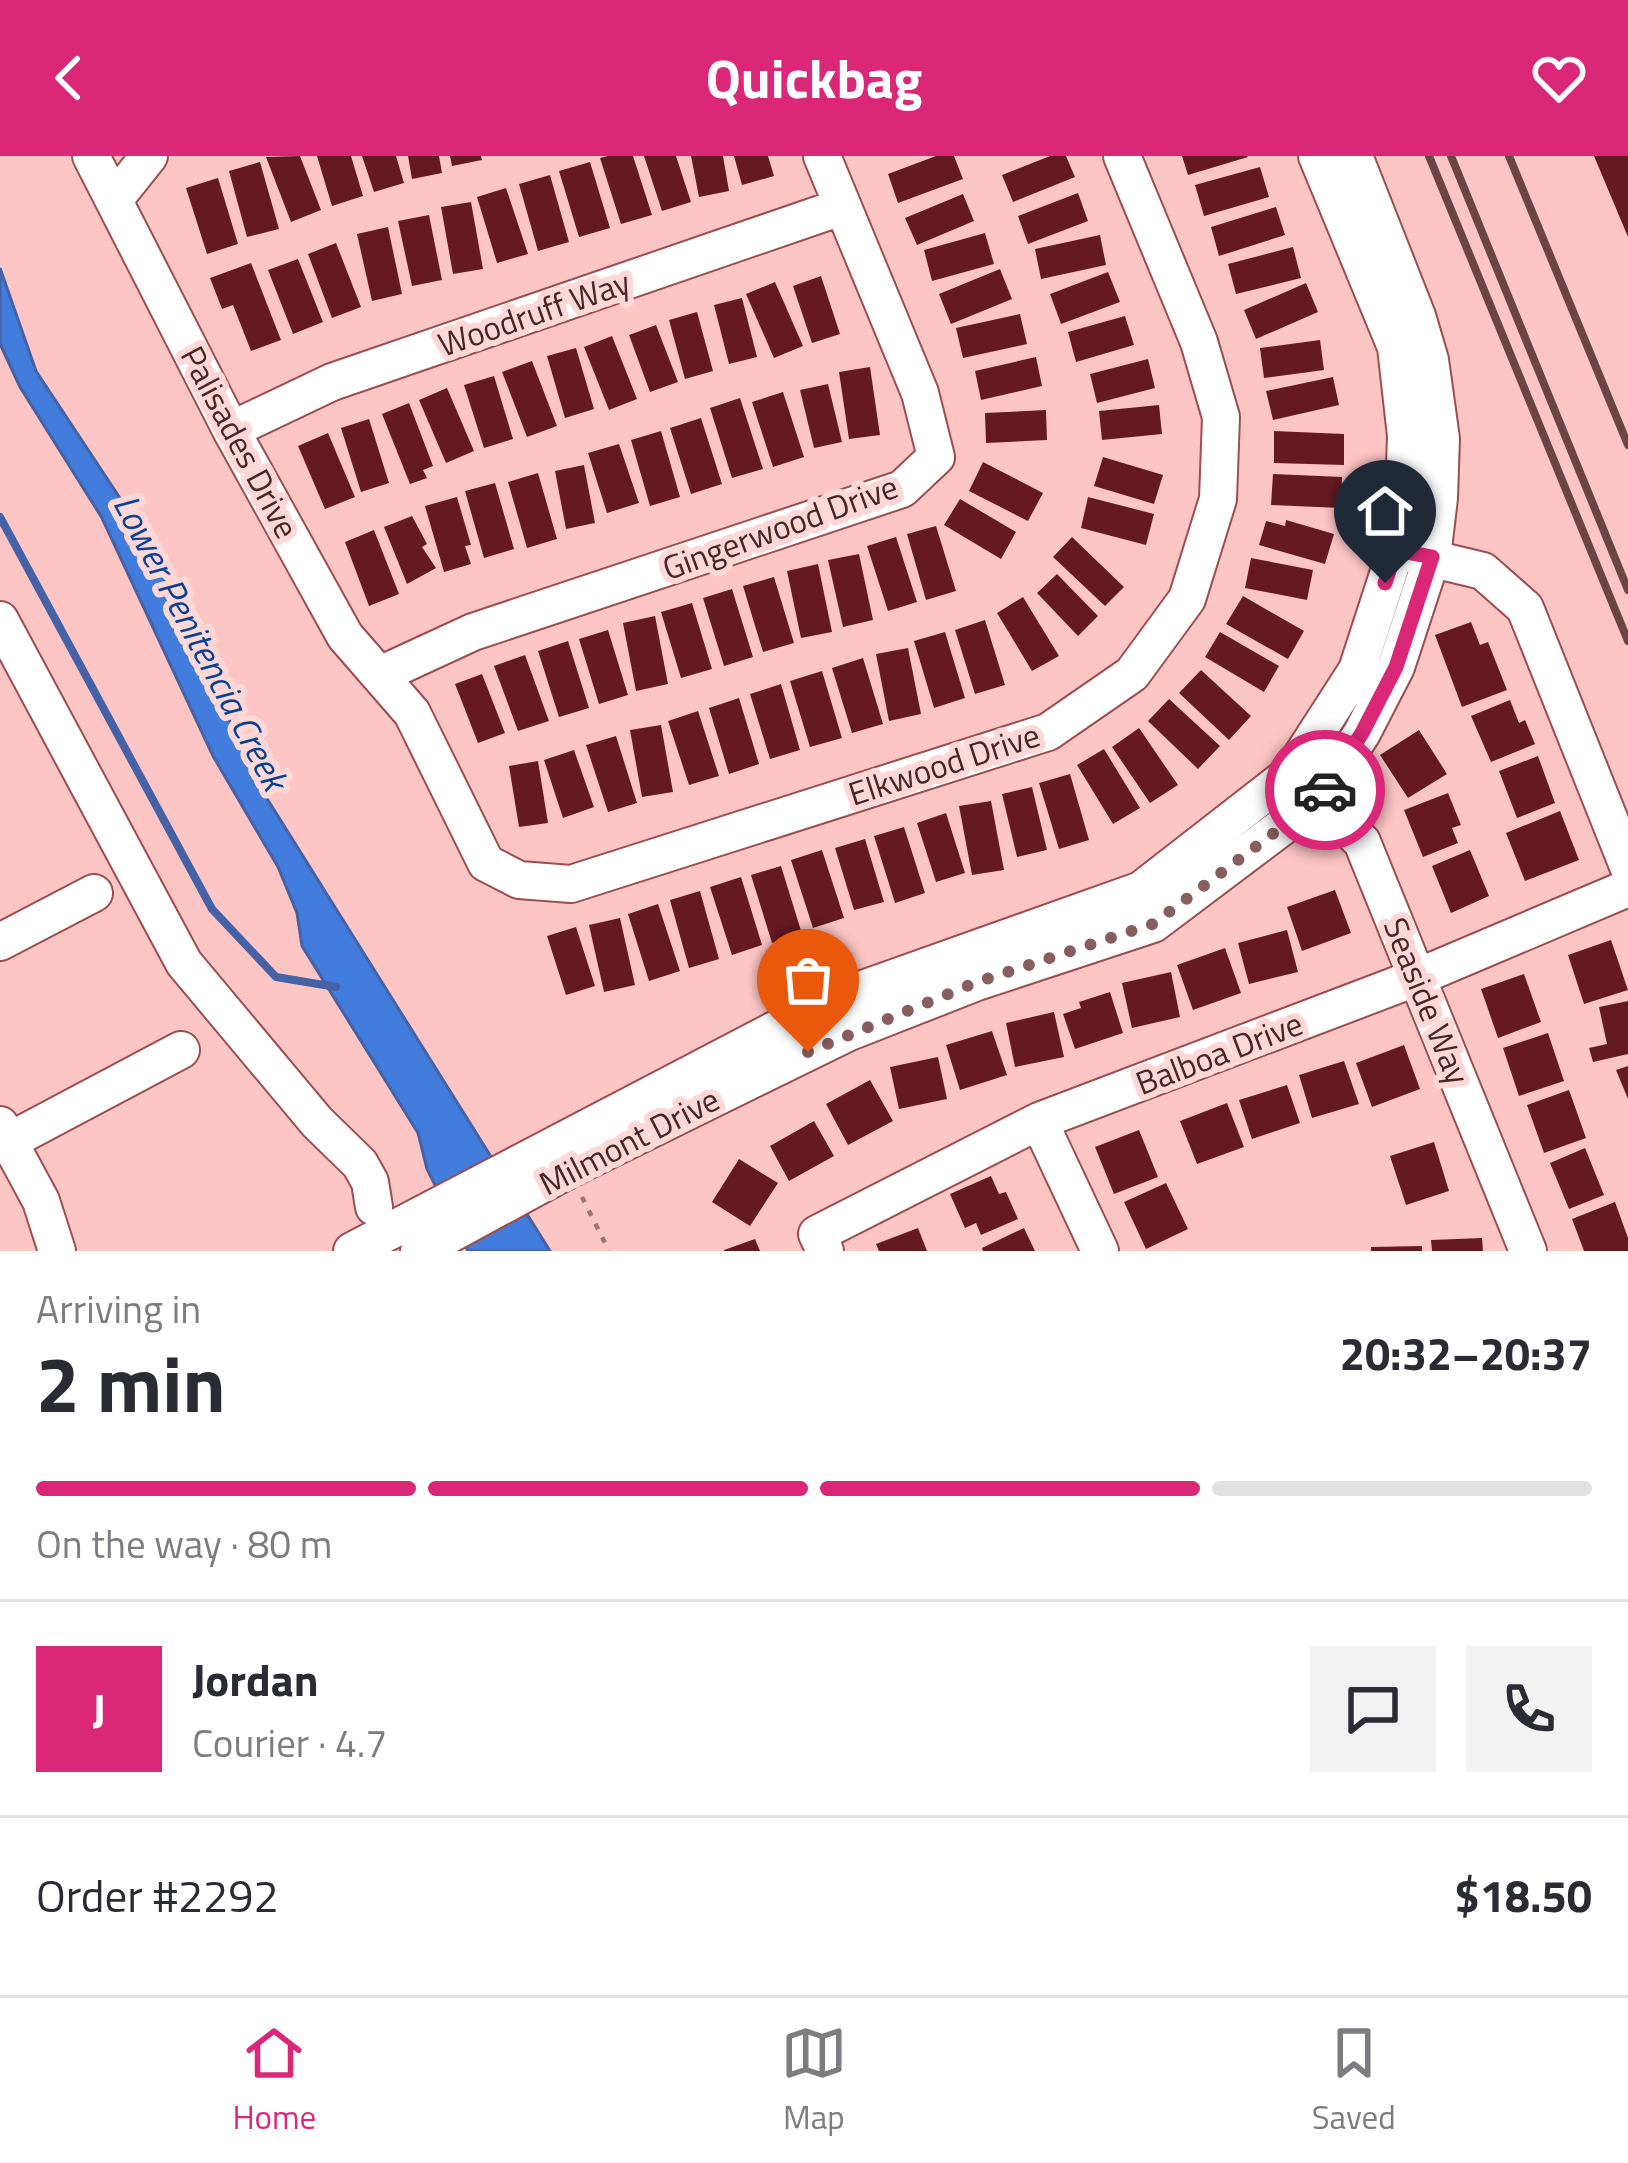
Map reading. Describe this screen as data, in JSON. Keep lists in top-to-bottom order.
{
  "streets": {
    "street": [
      "Woodruff Way",
      "Palisades Drive",
      "Gingerwood Drive",
      "Elkwood Drive",
      "Seaside Way",
      "Balboa Drive",
      "Milmont Drive"
    ]
  },
  "crossings": [
    ["Woodruff Way", "Palisades Drive"],
    ["Woodruff Way", "Gingerwood Drive"],
    ["Palisades Drive", "Gingerwood Drive"],
    ["Palisades Drive", "Elkwood Drive"],
    ["Gingerwood Drive", "Elkwood Drive"],
    ["Seaside Way", "Balboa Drive"],
    ["Seaside Way", "Milmont Drive"]
  ],
  "water": ["Lower Penitencia Creek"],
  "page": {
    "header": "Quickbag",
    "heading": ["2 min", "Arriving in", "20:32–20:37"],
    "panel": [
      "Jordan",
      "Courier · 4.7",
      "Order #2292",
      "$18.50"
    ],
    "bar": "On the way · 80 m",
    "round": "J",
    "tabs": ["Home", "Map", "Saved"]
  }
}
